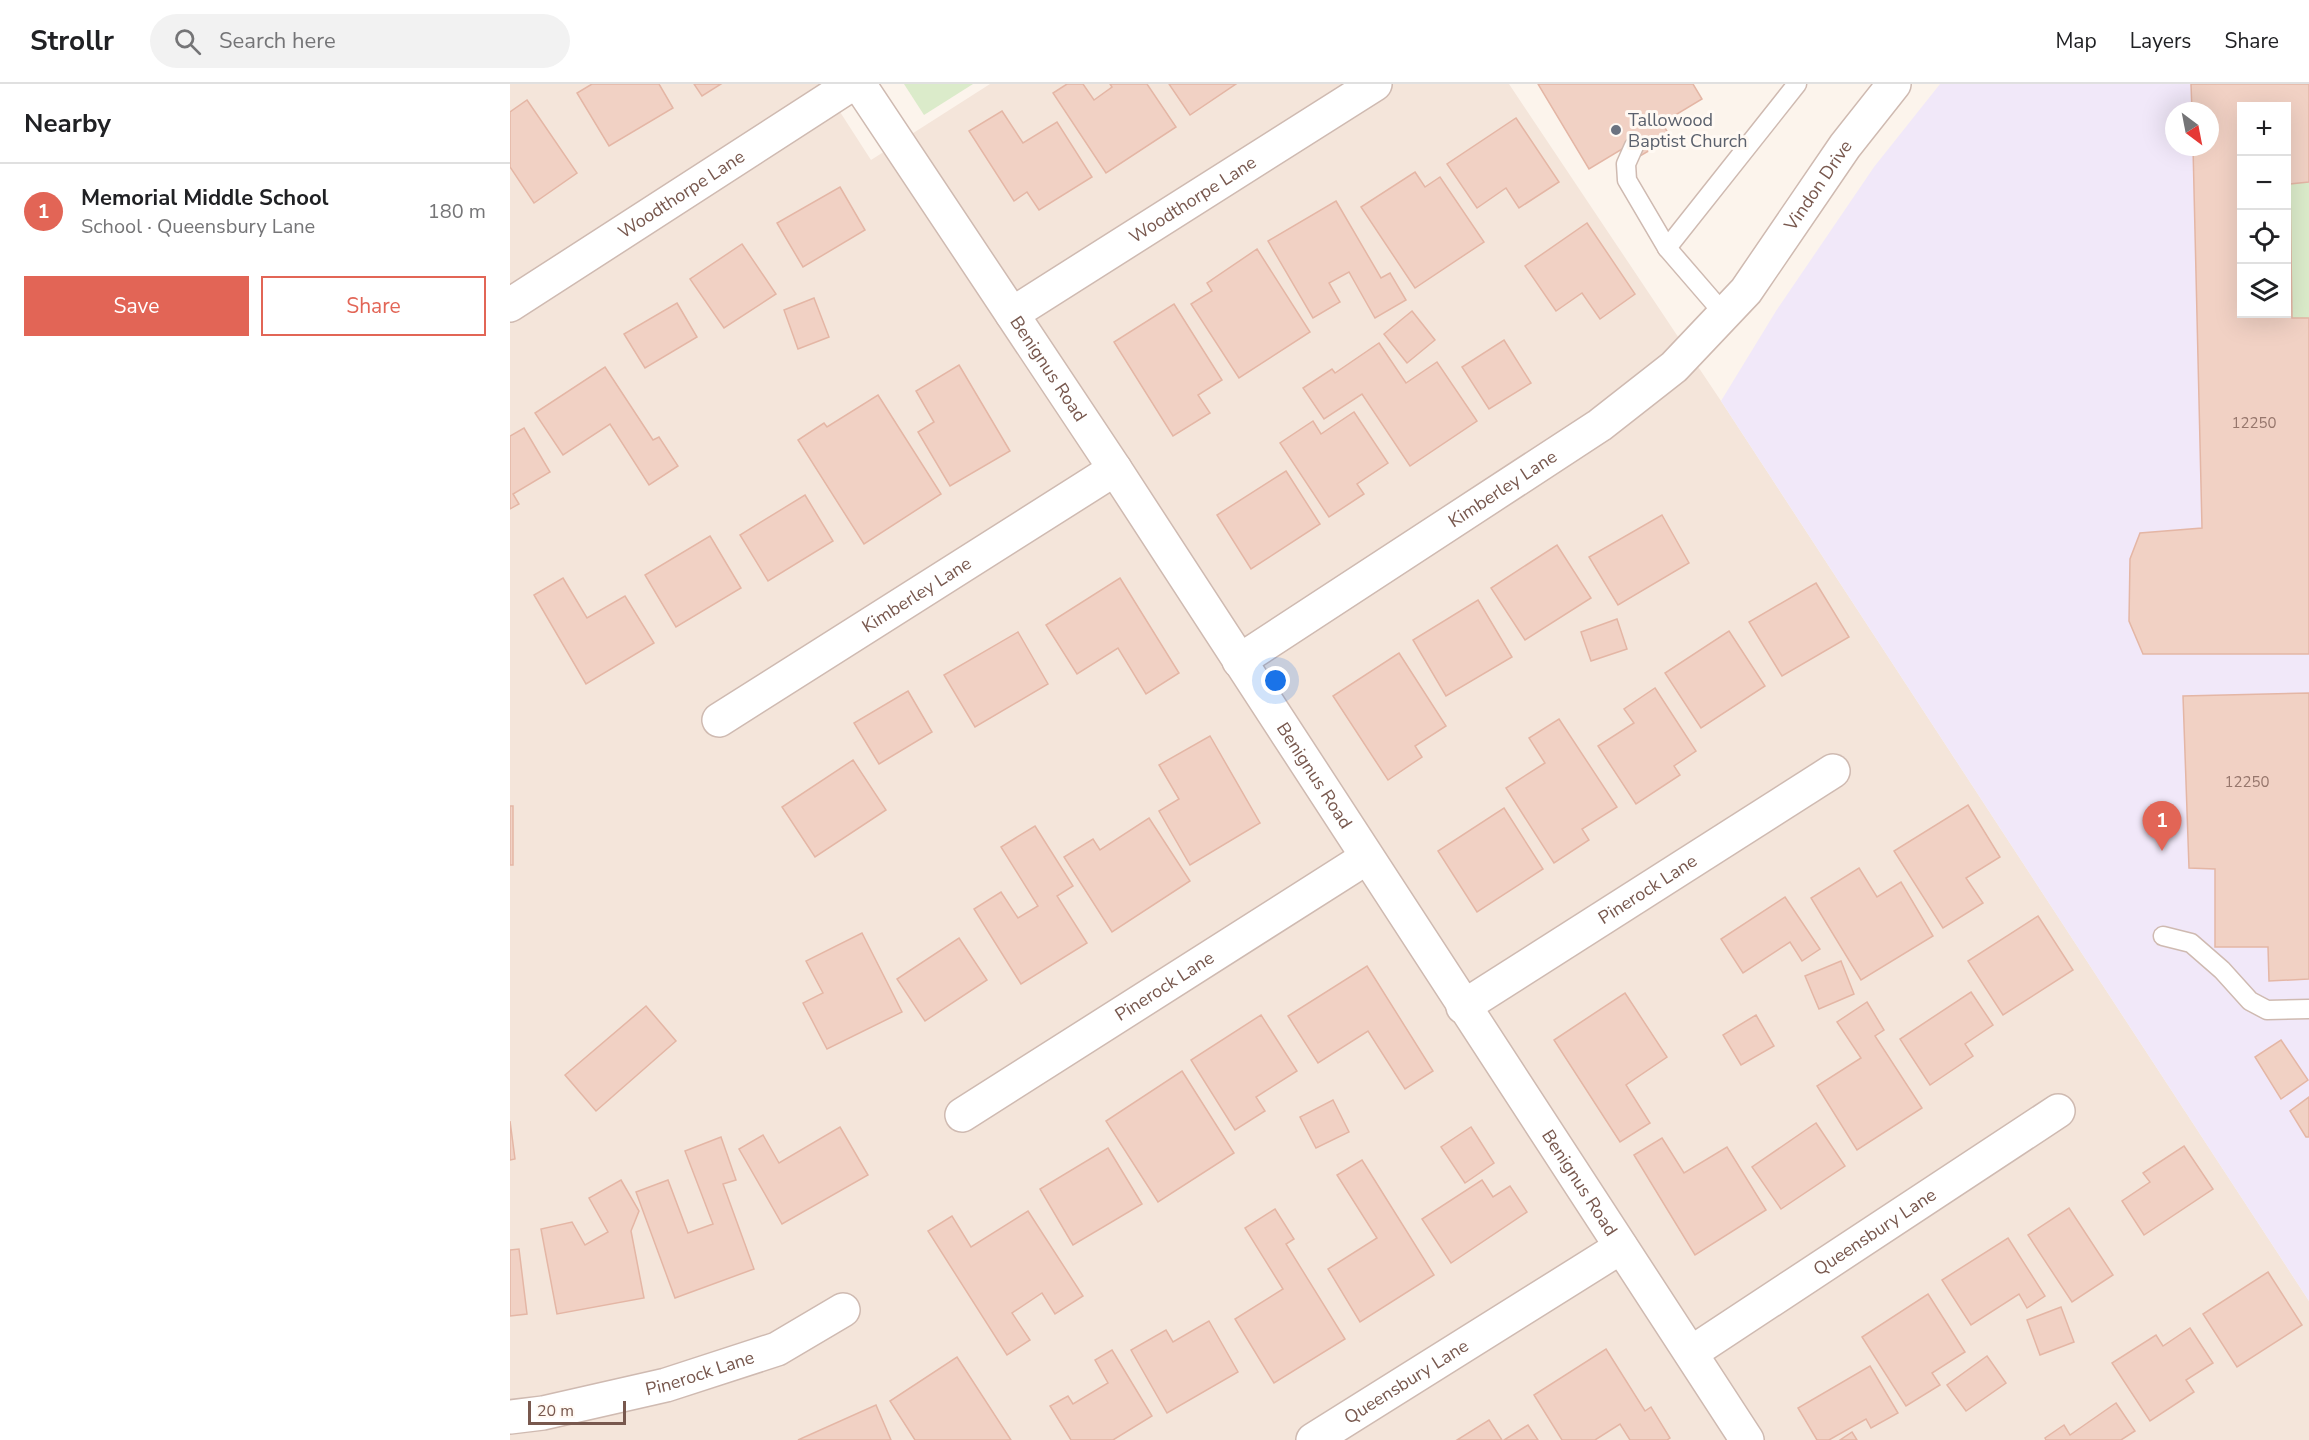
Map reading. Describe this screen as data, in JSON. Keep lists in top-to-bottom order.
{
  "streets": {
    "street": [
      "Vindon Drive",
      "Woodthorpe Lane",
      "Benignus Road",
      "Kimberley Lane",
      "Pinerock Lane",
      "Queensbury Lane"
    ]
  },
  "crossings": [
    ["Vindon Drive", "Kimberley Lane"],
    ["Woodthorpe Lane", "Benignus Road"],
    ["Benignus Road", "Kimberley Lane"],
    ["Benignus Road", "Pinerock Lane"],
    ["Benignus Road", "Queensbury Lane"]
  ],
  "places": ["Tallowood Baptist Church"],
  "house_numbers": ["12250", "12250"],
  "scale_bar": "20 m",
  "north": "bottom right",
  "page": {
    "header": "Strollr",
    "search": "Search here",
    "nav": ["Map", "Layers", "Share"],
    "heading": "Nearby",
    "map_buttons": ["+", "−"],
    "list": [
      {
        "mark": "1",
        "name": "Memorial Middle School",
        "note": "School · Queensbury Lane",
        "value": "180 m"
      }
    ],
    "buttons": ["Save", "Share"],
    "pins": "1",
    "scale": "20 m"
  }
}
